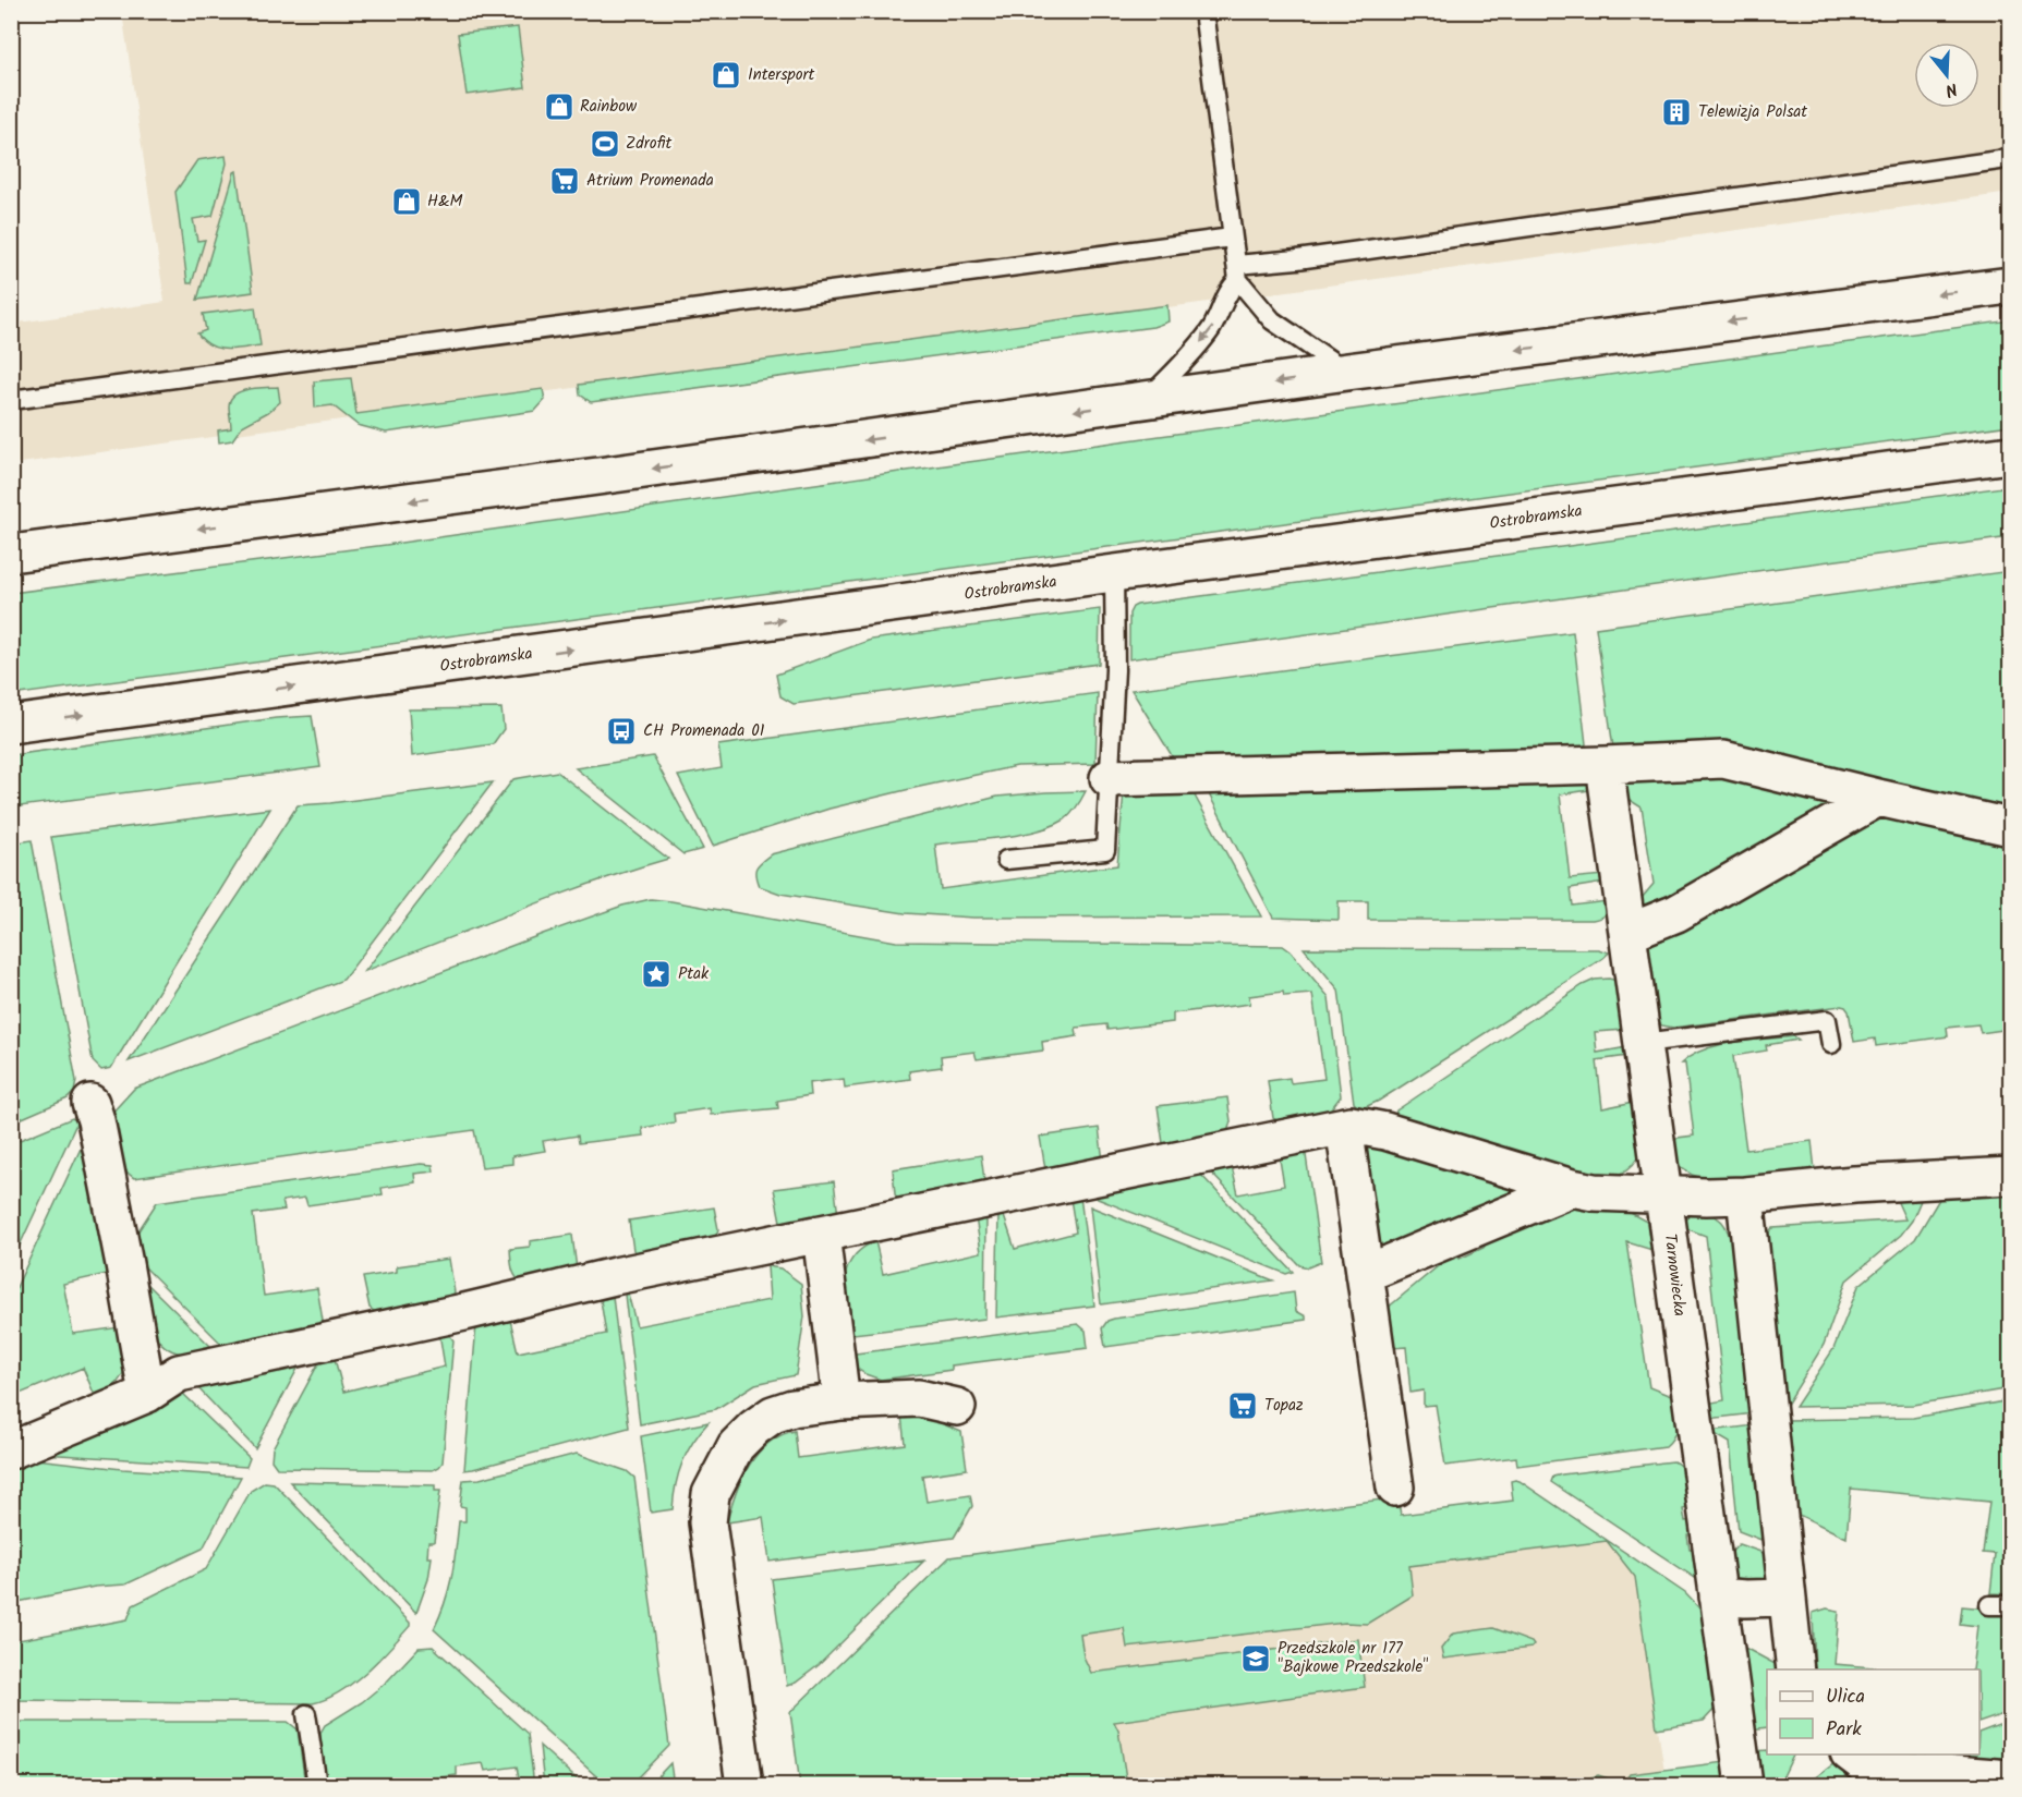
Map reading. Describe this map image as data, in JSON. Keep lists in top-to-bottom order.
{
  "streets": {
    "street": ["Ostrobramska", "Tarnowiecka"]
  },
  "places": {
    "shop": ["Intersport", "Rainbow", "H&M"],
    "building": ["Telewizja Polsat"],
    "sports": ["Zdrofit"],
    "supermarket": ["Atrium Promenada", "Topaz"],
    "bus stop": ["CH Promenada 01"],
    "place": ["Ptak"],
    "school or university": ["Przedszkole nr 177 \"Bajkowe Przedszkole\""]
  },
  "legend": ["Ulica", "Park"],
  "north": "bottom"
}
